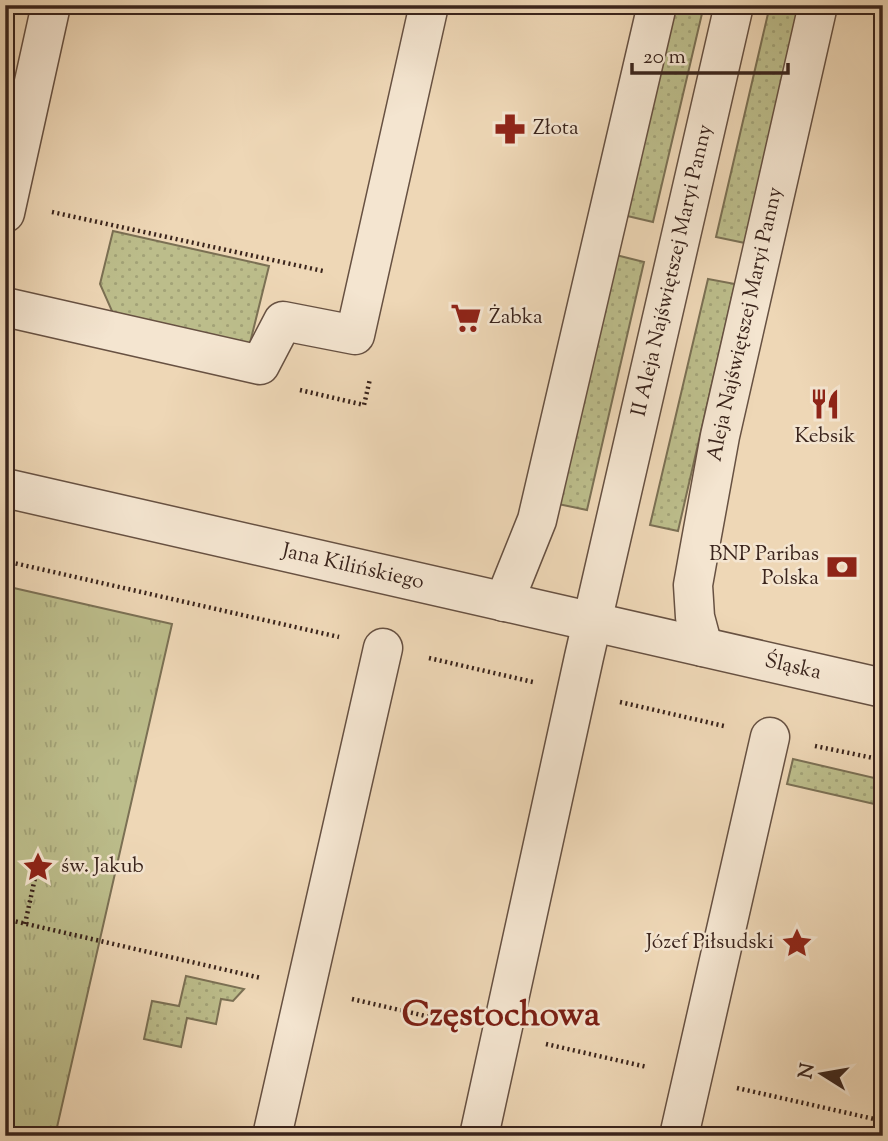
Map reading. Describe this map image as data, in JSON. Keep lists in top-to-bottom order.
{
  "streets": {
    "street": [
      "II Aleja Najświętszej Maryi Panny",
      "Aleja Najświętszej Maryi Panny",
      "Jana Kilińskiego",
      "Śląska"
    ]
  },
  "crossings": [
    ["II Aleja Najświętszej Maryi Panny", "Jana Kilińskiego"],
    ["Aleja Najświętszej Maryi Panny", "Jana Kilińskiego"],
    ["Aleja Najświętszej Maryi Panny", "Śląska"],
    ["Jana Kilińskiego", "Śląska"]
  ],
  "districts": ["Częstochowa"],
  "places": {
    "pharmacy": ["Złota"],
    "supermarket": ["Żabka"],
    "restaurant": ["Kebsik"],
    "bank": ["BNP Paribas Polska"],
    "place": ["św. Jakub", "Józef Piłsudski"]
  },
  "scale_bar": "20 m",
  "north": "left"
}
